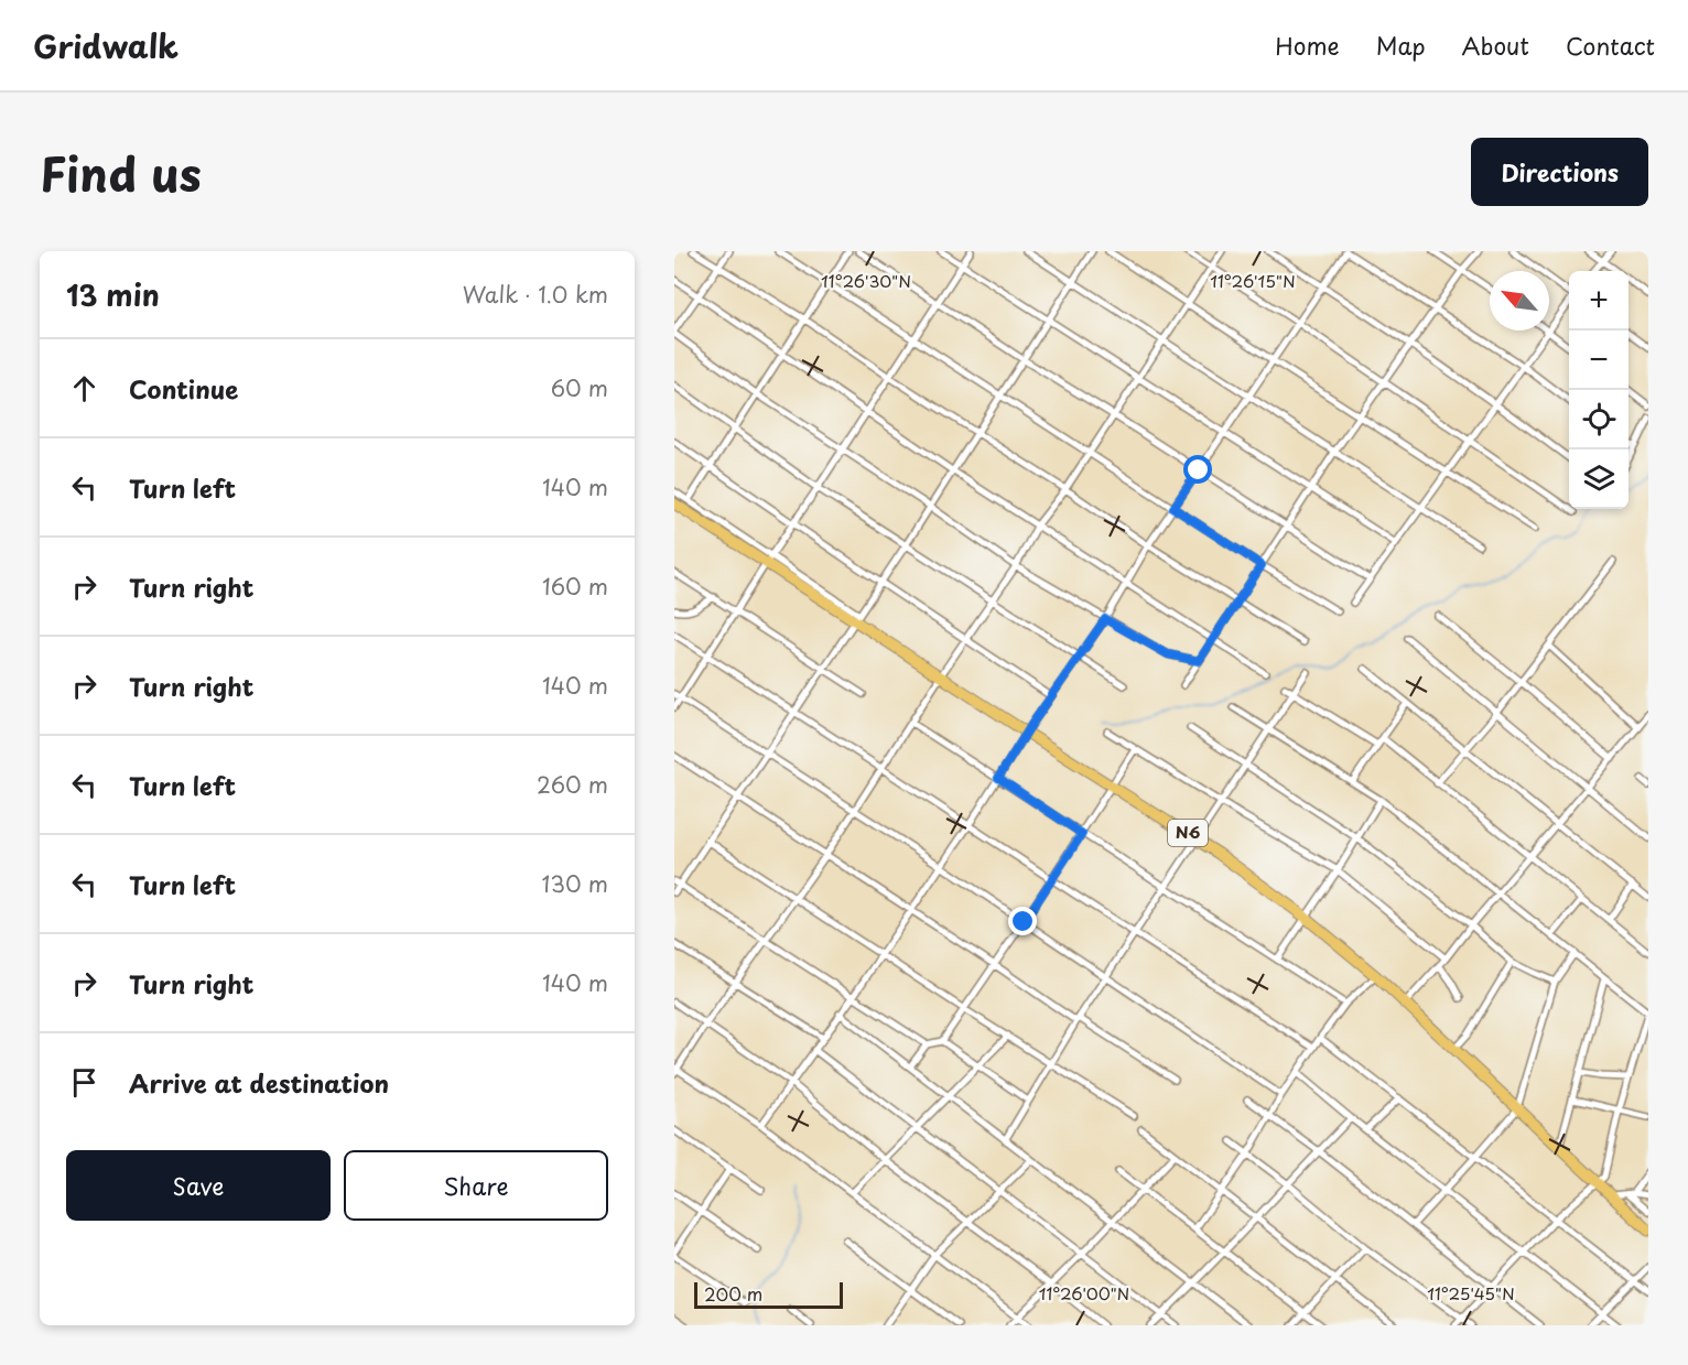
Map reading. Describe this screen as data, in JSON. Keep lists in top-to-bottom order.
{
  "streets": {
    "highway": ["N6"]
  },
  "scale_bar": "200 m",
  "north": "top left",
  "page": {
    "header": "Gridwalk",
    "nav": [
      "Home",
      "Map",
      "About",
      "Contact"
    ],
    "title": "Find us",
    "buttons": [
      "Directions",
      ["Save", "Share"]
    ],
    "heading": ["13 min", "Walk · 1.0 km"],
    "map_buttons": ["+", "−"],
    "list": [
      ["Continue", "60 m"],
      ["Turn left", "140 m"],
      ["Turn right", "160 m"],
      ["Turn right", "140 m"],
      ["Turn left", "260 m"],
      ["Turn left", "130 m"],
      ["Turn right", "140 m"],
      "Arrive at destination"
    ],
    "scale": "200 m"
  },
  "coordinates": [
    "11°26'30\"N",
    "11°26'15\"N",
    "11°26'00\"N",
    "11°25'45\"N"
  ]
}
